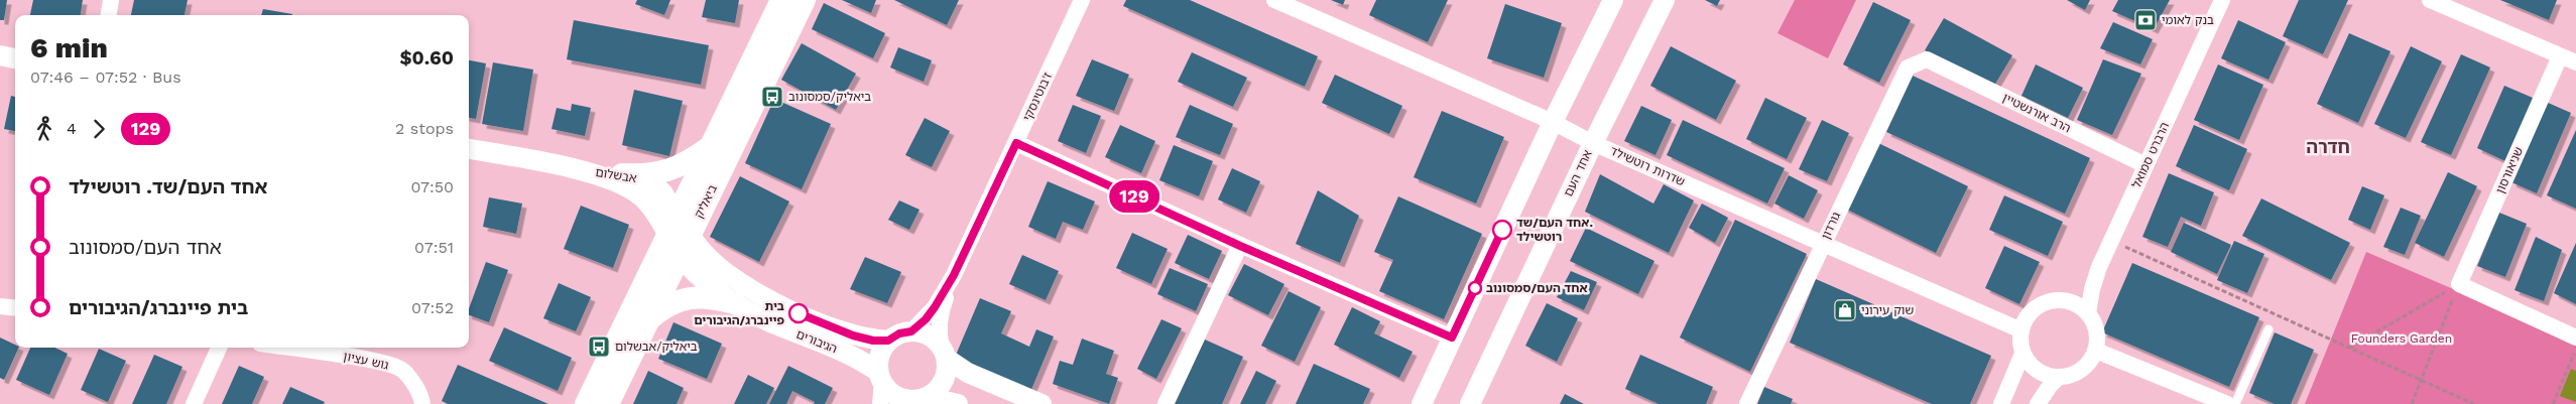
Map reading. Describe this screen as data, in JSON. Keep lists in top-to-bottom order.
{
  "streets": {
    "main road": ["ביאליק"],
    "street": [
      "ז'בוטינסקי",
      "הרב אורנשטיין",
      "הרברט סמואל",
      "שדרות רוטשילד",
      "שניאורסון",
      "אחד העם",
      "אבשלום",
      "גורדון",
      "הגיבורים",
      "גוש עציון"
    ]
  },
  "crossings": [
    ["ז'בוטינסקי", "הגיבורים"],
    ["הרב אורנשטיין", "הרברט סמואל"],
    ["הרב אורנשטיין", "גורדון"],
    ["הרברט סמואל", "שדרות רוטשילד"],
    ["שדרות רוטשילד", "אחד העם"],
    ["שדרות רוטשילד", "גורדון"],
    ["אבשלום", "ביאליק"],
    ["אבשלום", "הגיבורים"],
    ["ביאליק", "הגיבורים"]
  ],
  "districts": ["חדרה"],
  "parks": ["Founders Garden"],
  "places": {
    "bank": ["בנק לאומי"],
    "bus stop": ["ביאליק/סמסונוב", "ביאליק/אבשלום"],
    "other": ["אחד העם/שד. רוטשילד", "אחד העם/סמסונוב", "בית פיינברג/הגיבורים"],
    "shop": ["שוק עירוני"]
  },
  "lines": ["bus line 129"],
  "page": {
    "on_map": "129",
    "heading": ["6 min", "07:46 – 07:52 · Bus", "$0.60"],
    "legs": ["4", "129", "2 stops"],
    "list": [
      {
        "name": "אחד העם/שד. רוטשילד",
        "value": "07:50"
      },
      {
        "name": "אחד העם/סמסונוב",
        "value": "07:51"
      },
      {
        "name": "בית פיינברג/הגיבורים",
        "value": "07:52"
      }
    ]
  }
}
